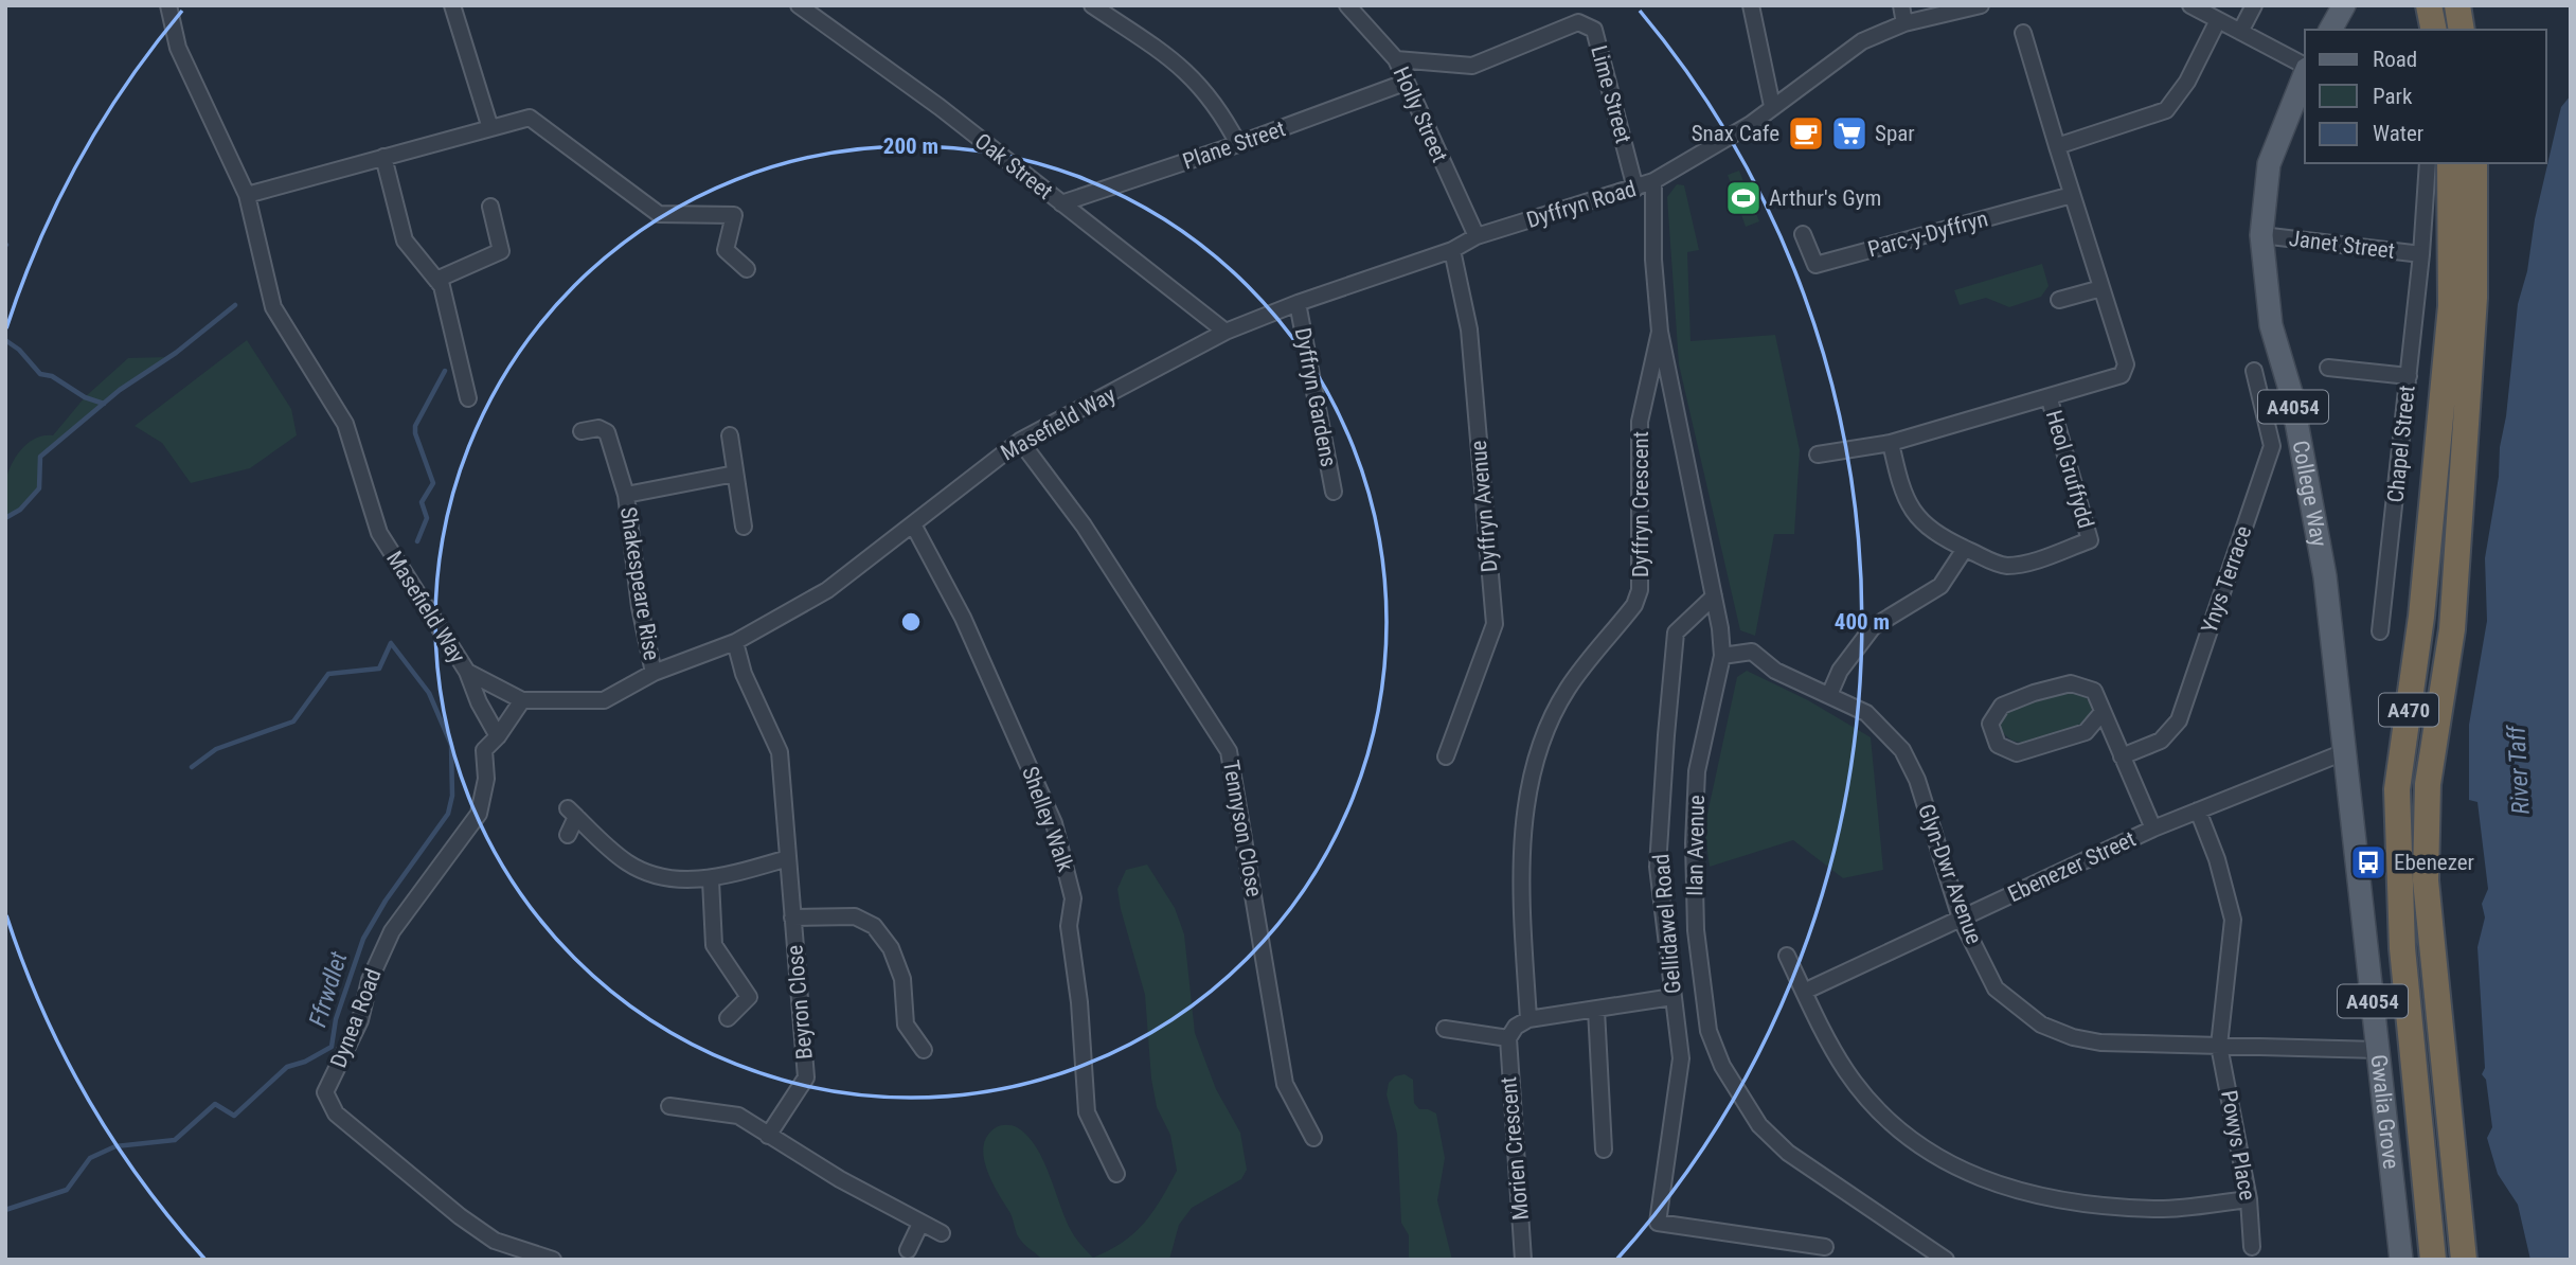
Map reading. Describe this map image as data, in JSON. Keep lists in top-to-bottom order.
{
  "streets": {
    "highway": ["A470"],
    "main road": ["A4054", "College Way", "Gwalia Grove"],
    "street": [
      "Lime Street",
      "Holly Street",
      "Plane Street",
      "Oak Street",
      "Dyffryn Road",
      "Parc-y-Dyffryn",
      "Janet Street",
      "Dyffryn Gardens",
      "Masefield Way",
      "Chapel Street",
      "Heol Gruffydd",
      "Dyffryn Crescent",
      "Dyffryn Avenue",
      "Ynys Terrace",
      "Shakespeare Rise",
      "Shelley Walk",
      "Tennyson Close",
      "Ilan Avenue",
      "Ebenezer Street",
      "Glyn-Dwr Avenue",
      "Gellidawel Road",
      "Beyron Close",
      "Dynea Road",
      "Powys Place",
      "Morien Crescent"
    ]
  },
  "crossings": [
    ["Lime Street", "Holly Street"],
    ["Lime Street", "Dyffryn Road"],
    ["Holly Street", "Plane Street"],
    ["Holly Street", "Dyffryn Road"],
    ["Plane Street", "Oak Street"],
    ["Oak Street", "Dyffryn Road"],
    ["Dyffryn Road", "Dyffryn Gardens"],
    ["Dyffryn Road", "Masefield Way"],
    ["Dyffryn Road", "Dyffryn Crescent"],
    ["Dyffryn Road", "Dyffryn Avenue"],
    ["Parc-y-Dyffryn", "Heol Gruffydd"],
    ["Janet Street", "Chapel Street"],
    ["Janet Street", "College Way"],
    ["Masefield Way", "Shakespeare Rise"],
    ["Masefield Way", "Shelley Walk"],
    ["Masefield Way", "Tennyson Close"],
    ["Masefield Way", "Beyron Close"],
    ["Masefield Way", "Dynea Road"],
    ["College Way", "Ebenezer Street"],
    ["College Way", "Gwalia Grove"],
    ["Dyffryn Crescent", "Ilan Avenue"],
    ["Ilan Avenue", "Glyn-Dwr Avenue"],
    ["Ilan Avenue", "Gellidawel Road"],
    ["Ebenezer Street", "Glyn-Dwr Avenue"],
    ["Ebenezer Street", "Gwalia Grove"],
    ["Ebenezer Street", "Powys Place"],
    ["Glyn-Dwr Avenue", "Gwalia Grove"],
    ["Glyn-Dwr Avenue", "Powys Place"]
  ],
  "water": ["River Taff", "Ffrwdlet"],
  "places": {
    "cafe": ["Snax Cafe"],
    "supermarket": ["Spar"],
    "sports": ["Arthur's Gym"],
    "bus stop": ["Ebenezer"]
  },
  "legend": ["Road", "Park", "Water"],
  "rings": ["200 m", "400 m"]
}
